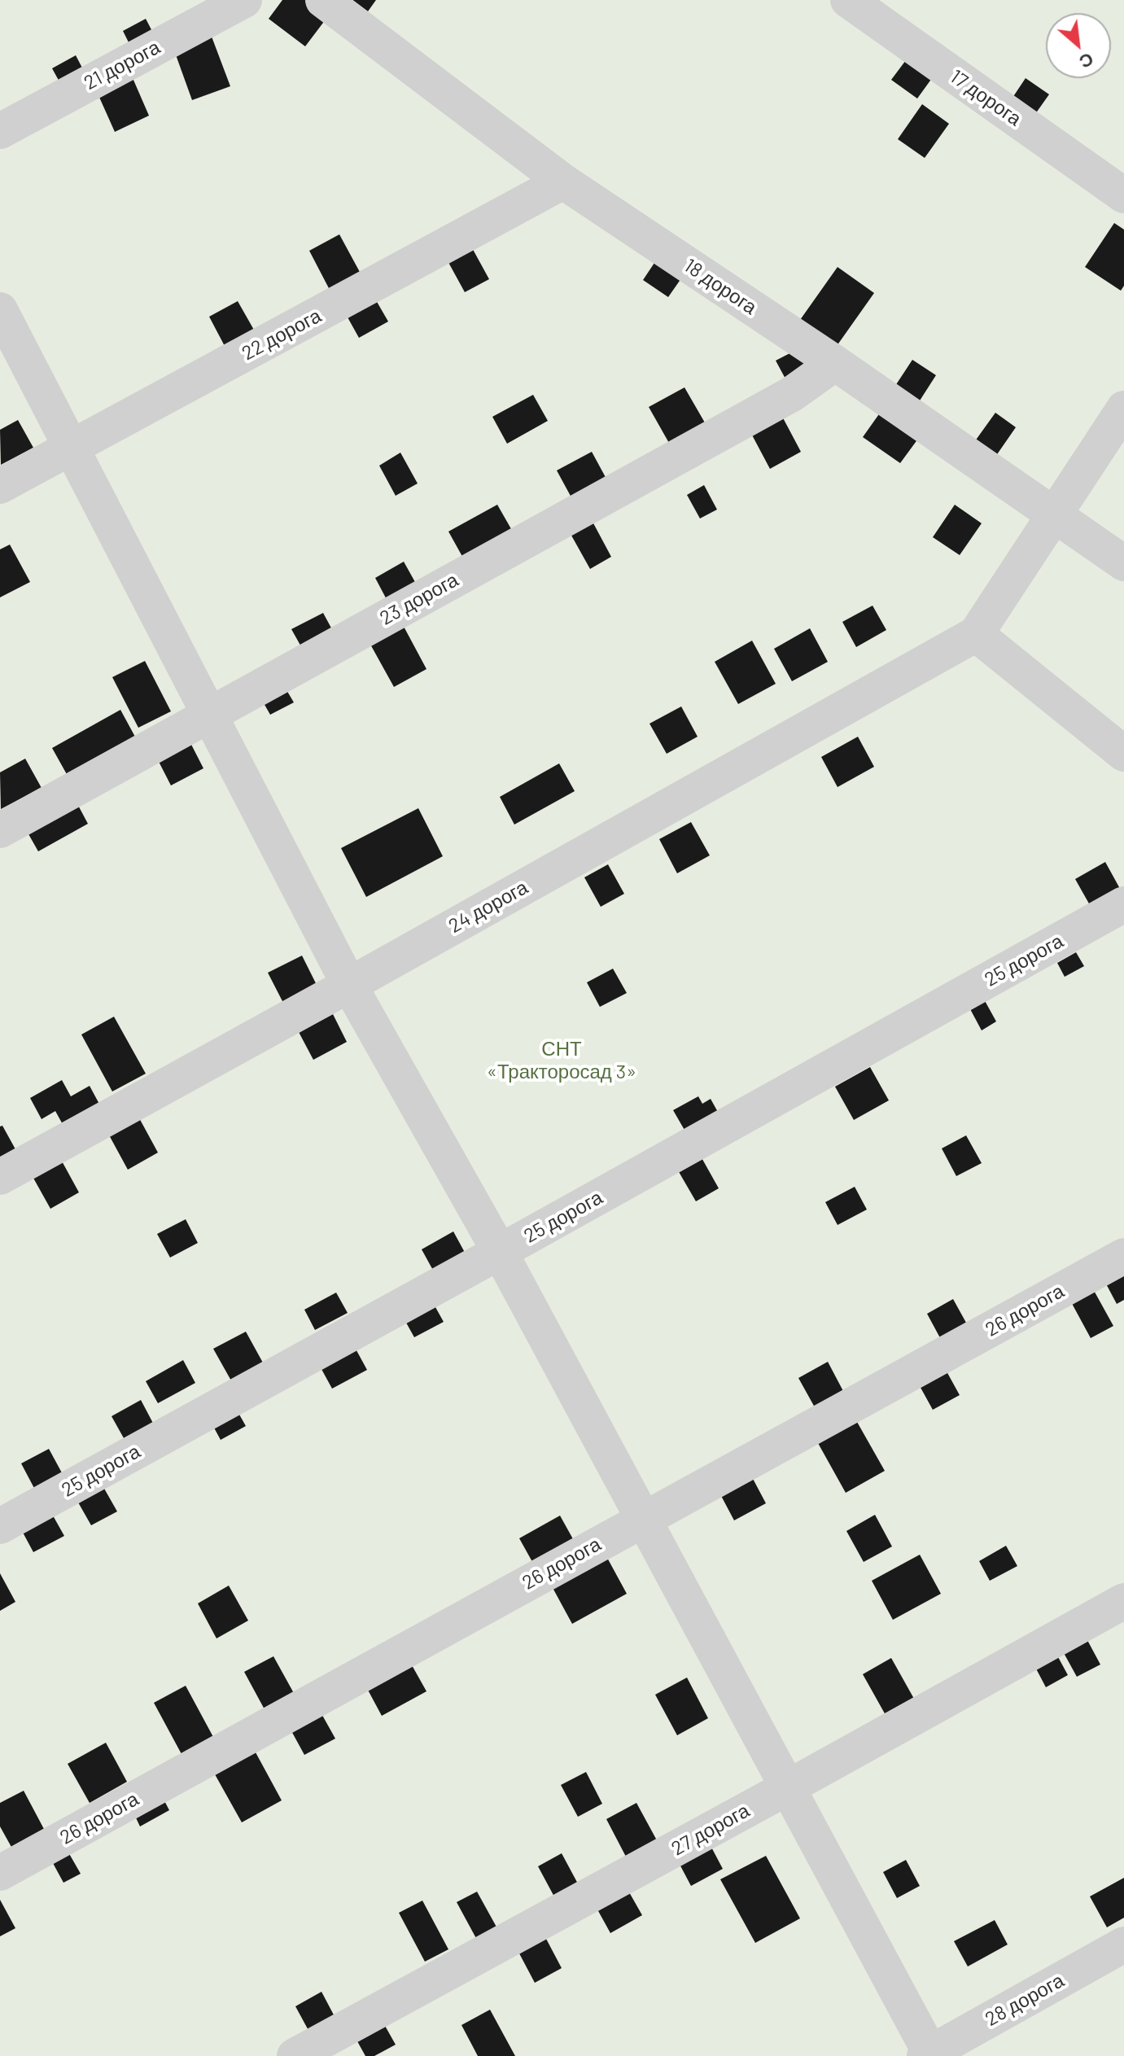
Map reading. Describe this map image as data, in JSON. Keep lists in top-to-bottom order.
{
  "streets": {
    "street": [
      "21 дорога",
      "17 дорога",
      "18 дорога",
      "22 дорога",
      "23 дорога",
      "24 дорога",
      "25 дорога",
      "26 дорога",
      "27 дорога",
      "28 дорога"
    ]
  },
  "crossings": [
    ["18 дорога", "22 дорога"],
    ["18 дорога", "23 дорога"]
  ],
  "parks": ["СНТ «Тракторосад 3»"],
  "north": "bottom right"
}
